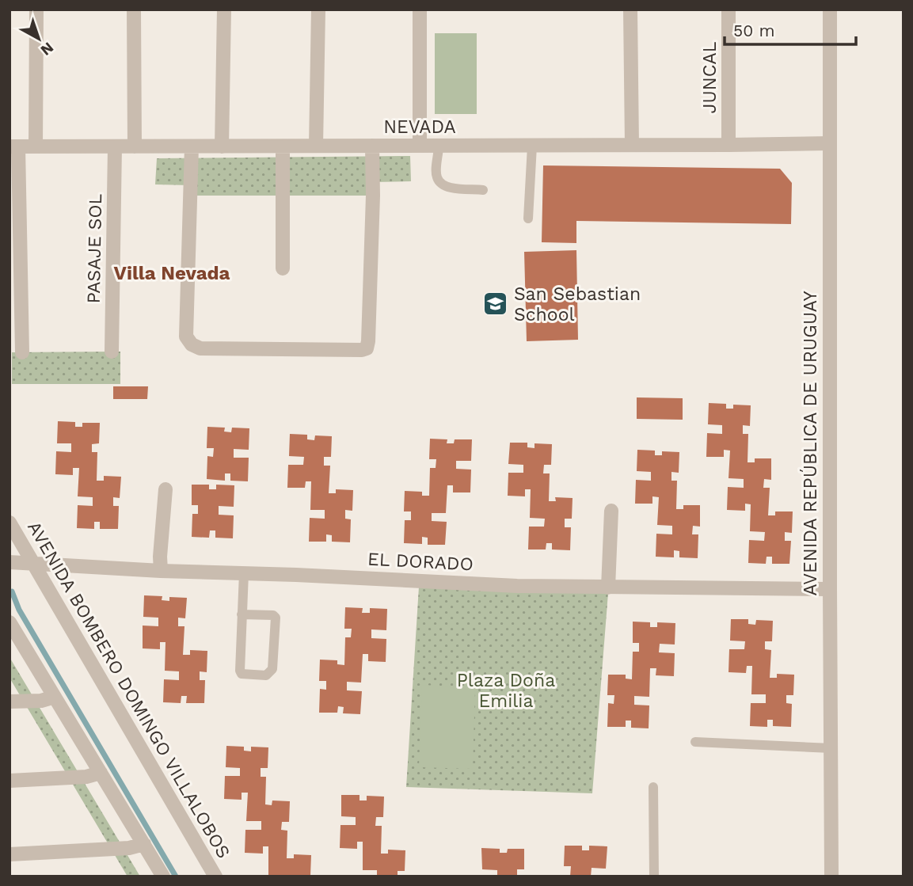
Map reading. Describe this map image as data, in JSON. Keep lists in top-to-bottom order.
{
  "streets": {
    "street": [
      "JUNCAL",
      "NEVADA",
      "PASAJE SOL",
      "AVENIDA REPÚBLICA DE URUGUAY",
      "EL DORADO",
      "AVENIDA BOMBERO DOMINGO VILLALOBOS"
    ]
  },
  "crossings": [
    ["JUNCAL", "NEVADA"],
    ["NEVADA", "PASAJE SOL"],
    ["NEVADA", "AVENIDA REPÚBLICA DE URUGUAY"],
    ["AVENIDA REPÚBLICA DE URUGUAY", "EL DORADO"],
    ["EL DORADO", "AVENIDA BOMBERO DOMINGO VILLALOBOS"]
  ],
  "districts": ["Villa Nevada"],
  "parks": ["Plaza Doña Emilia"],
  "places": {
    "school or university": ["San Sebastian School"]
  },
  "scale_bar": "50 m",
  "north": "bottom right"
}
